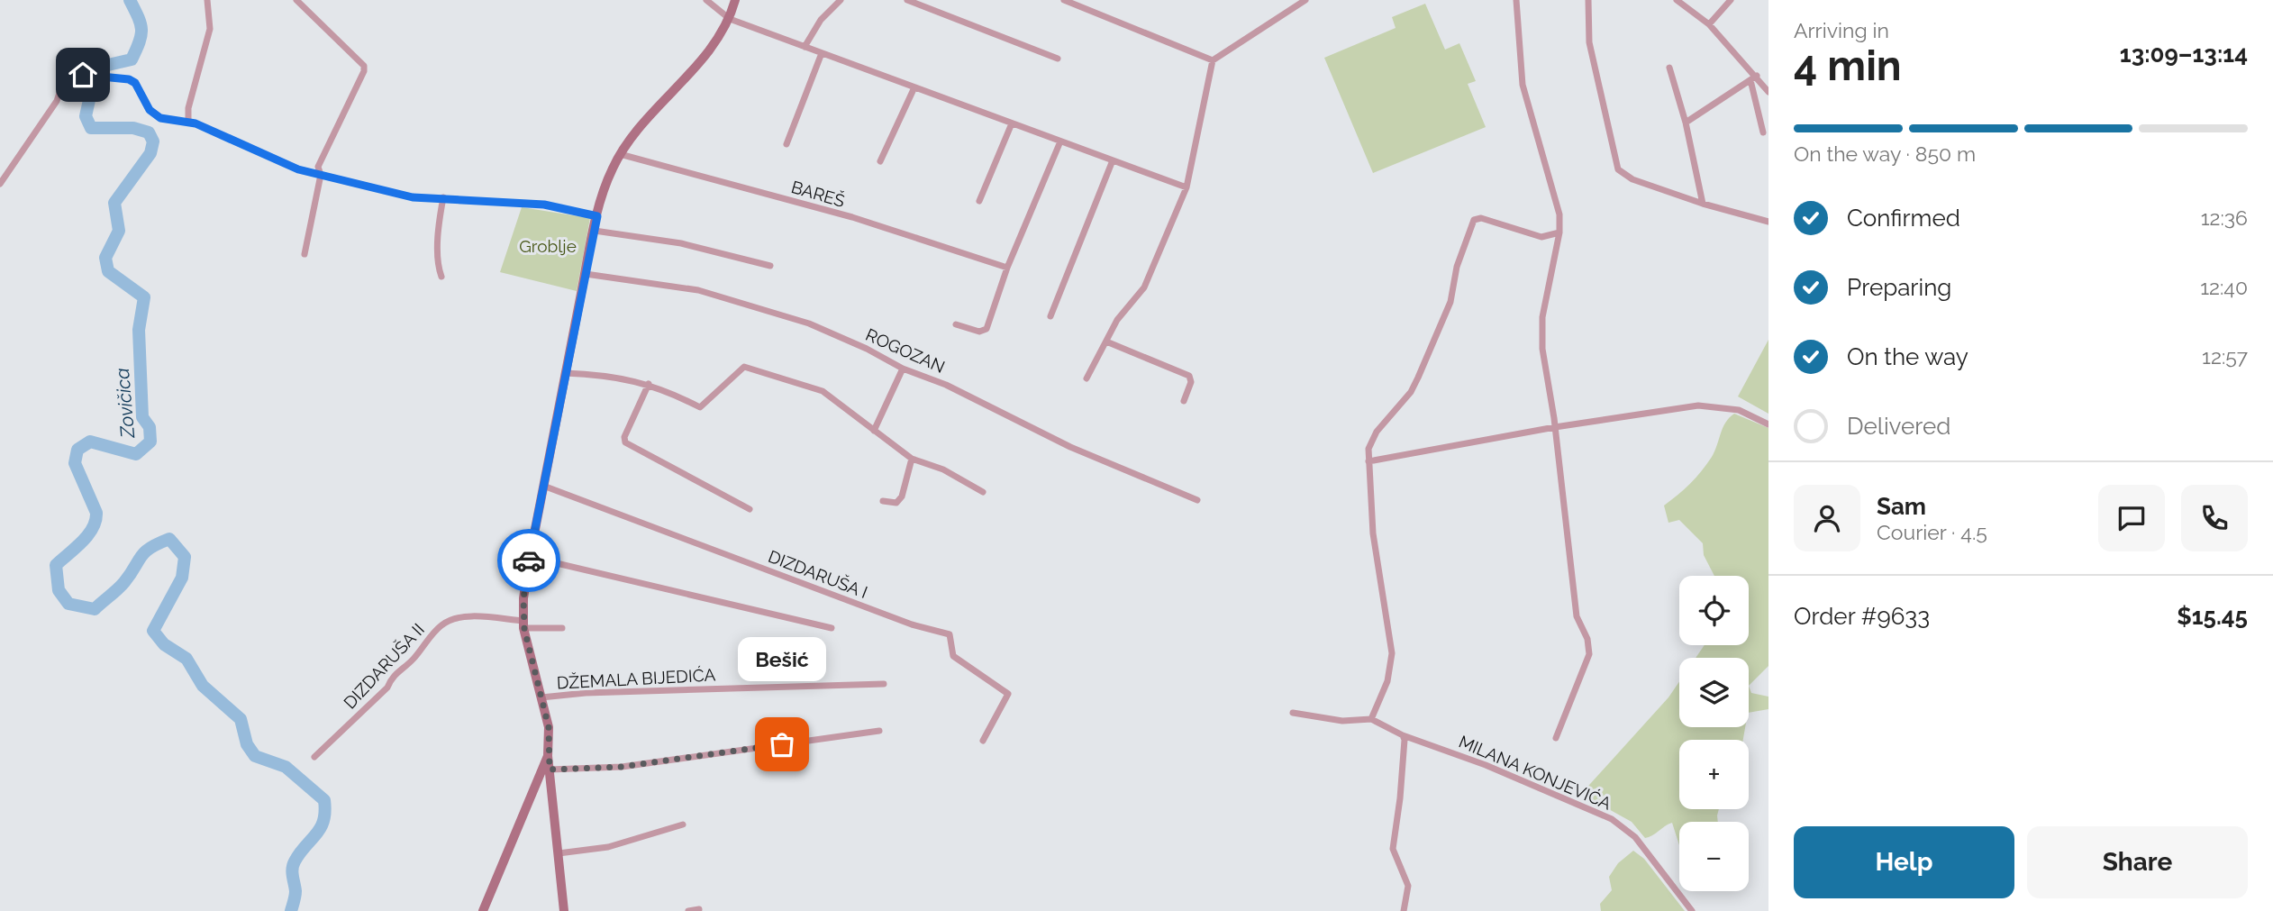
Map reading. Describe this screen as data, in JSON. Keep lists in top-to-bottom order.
{
  "streets": {
    "street": [
      "BAREŠ",
      "ROGOZAN",
      "DIZDARUŠA I",
      "DIZDARUŠA II",
      "DŽEMALA BIJEDIĆA",
      "MILANA KONJEVIĆA"
    ]
  },
  "water": ["Zovičica"],
  "parks": ["Groblje"],
  "places": ["Bešić"],
  "page": {
    "heading": ["4 min", "Arriving in", "13:09–13:14"],
    "panel": [
      "Sam",
      "Courier · 4.5",
      "Order #9633",
      "$15.45"
    ],
    "bar": "On the way · 850 m",
    "list": [
      ["Confirmed", "12:36"],
      ["Preparing", "12:40"],
      ["On the way", "12:57"],
      "Delivered"
    ],
    "map_buttons": ["+", "−"],
    "bubble": "Bešić",
    "buttons": ["Help", "Share"]
  }
}
